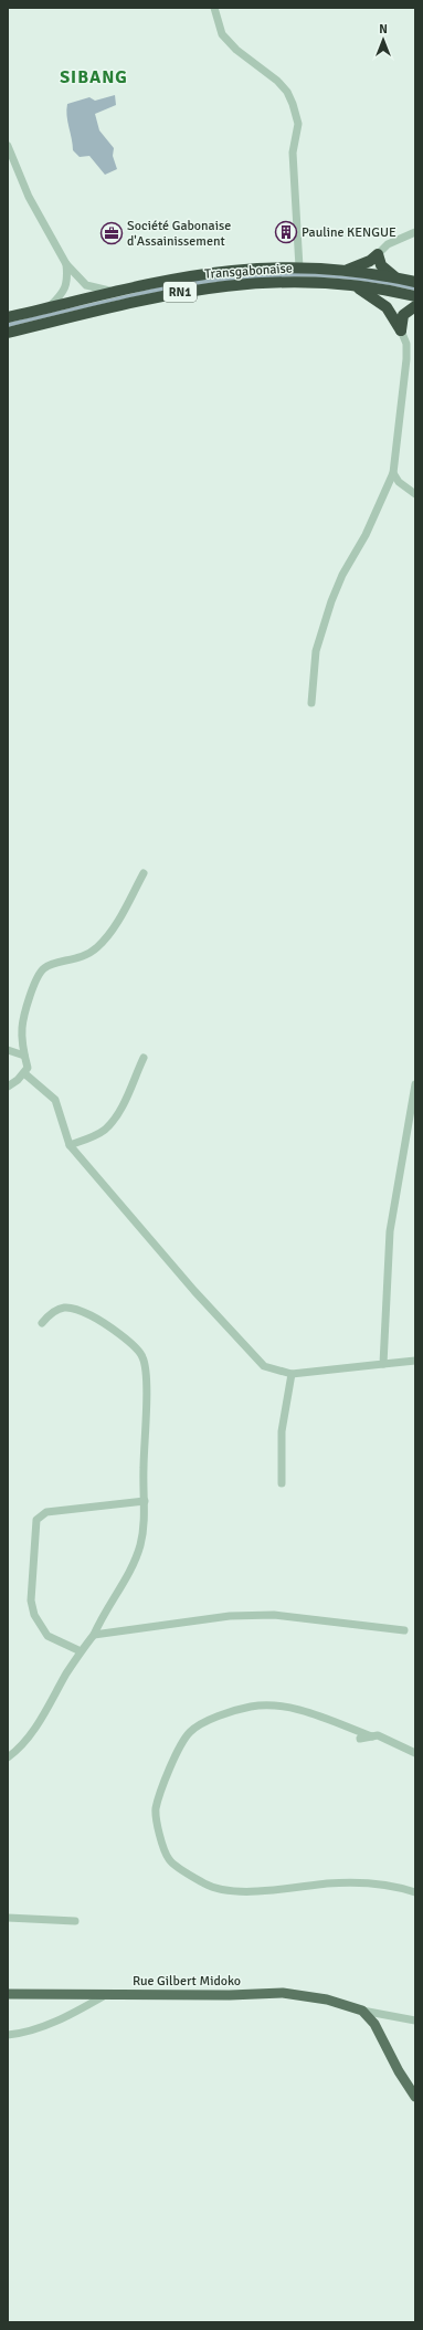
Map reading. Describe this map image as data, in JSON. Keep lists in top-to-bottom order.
{
  "streets": {
    "highway": ["Transgabonaise", "RN1"],
    "main road": ["Rue Gilbert Midoko"]
  },
  "crossings": [
    ["Transgabonaise", "RN1"]
  ],
  "districts": ["SIBANG"],
  "places": {
    "building": ["Pauline KENGUE"],
    "office": ["Société Gabonaise d'Assainissement"]
  },
  "north": "top"
}
